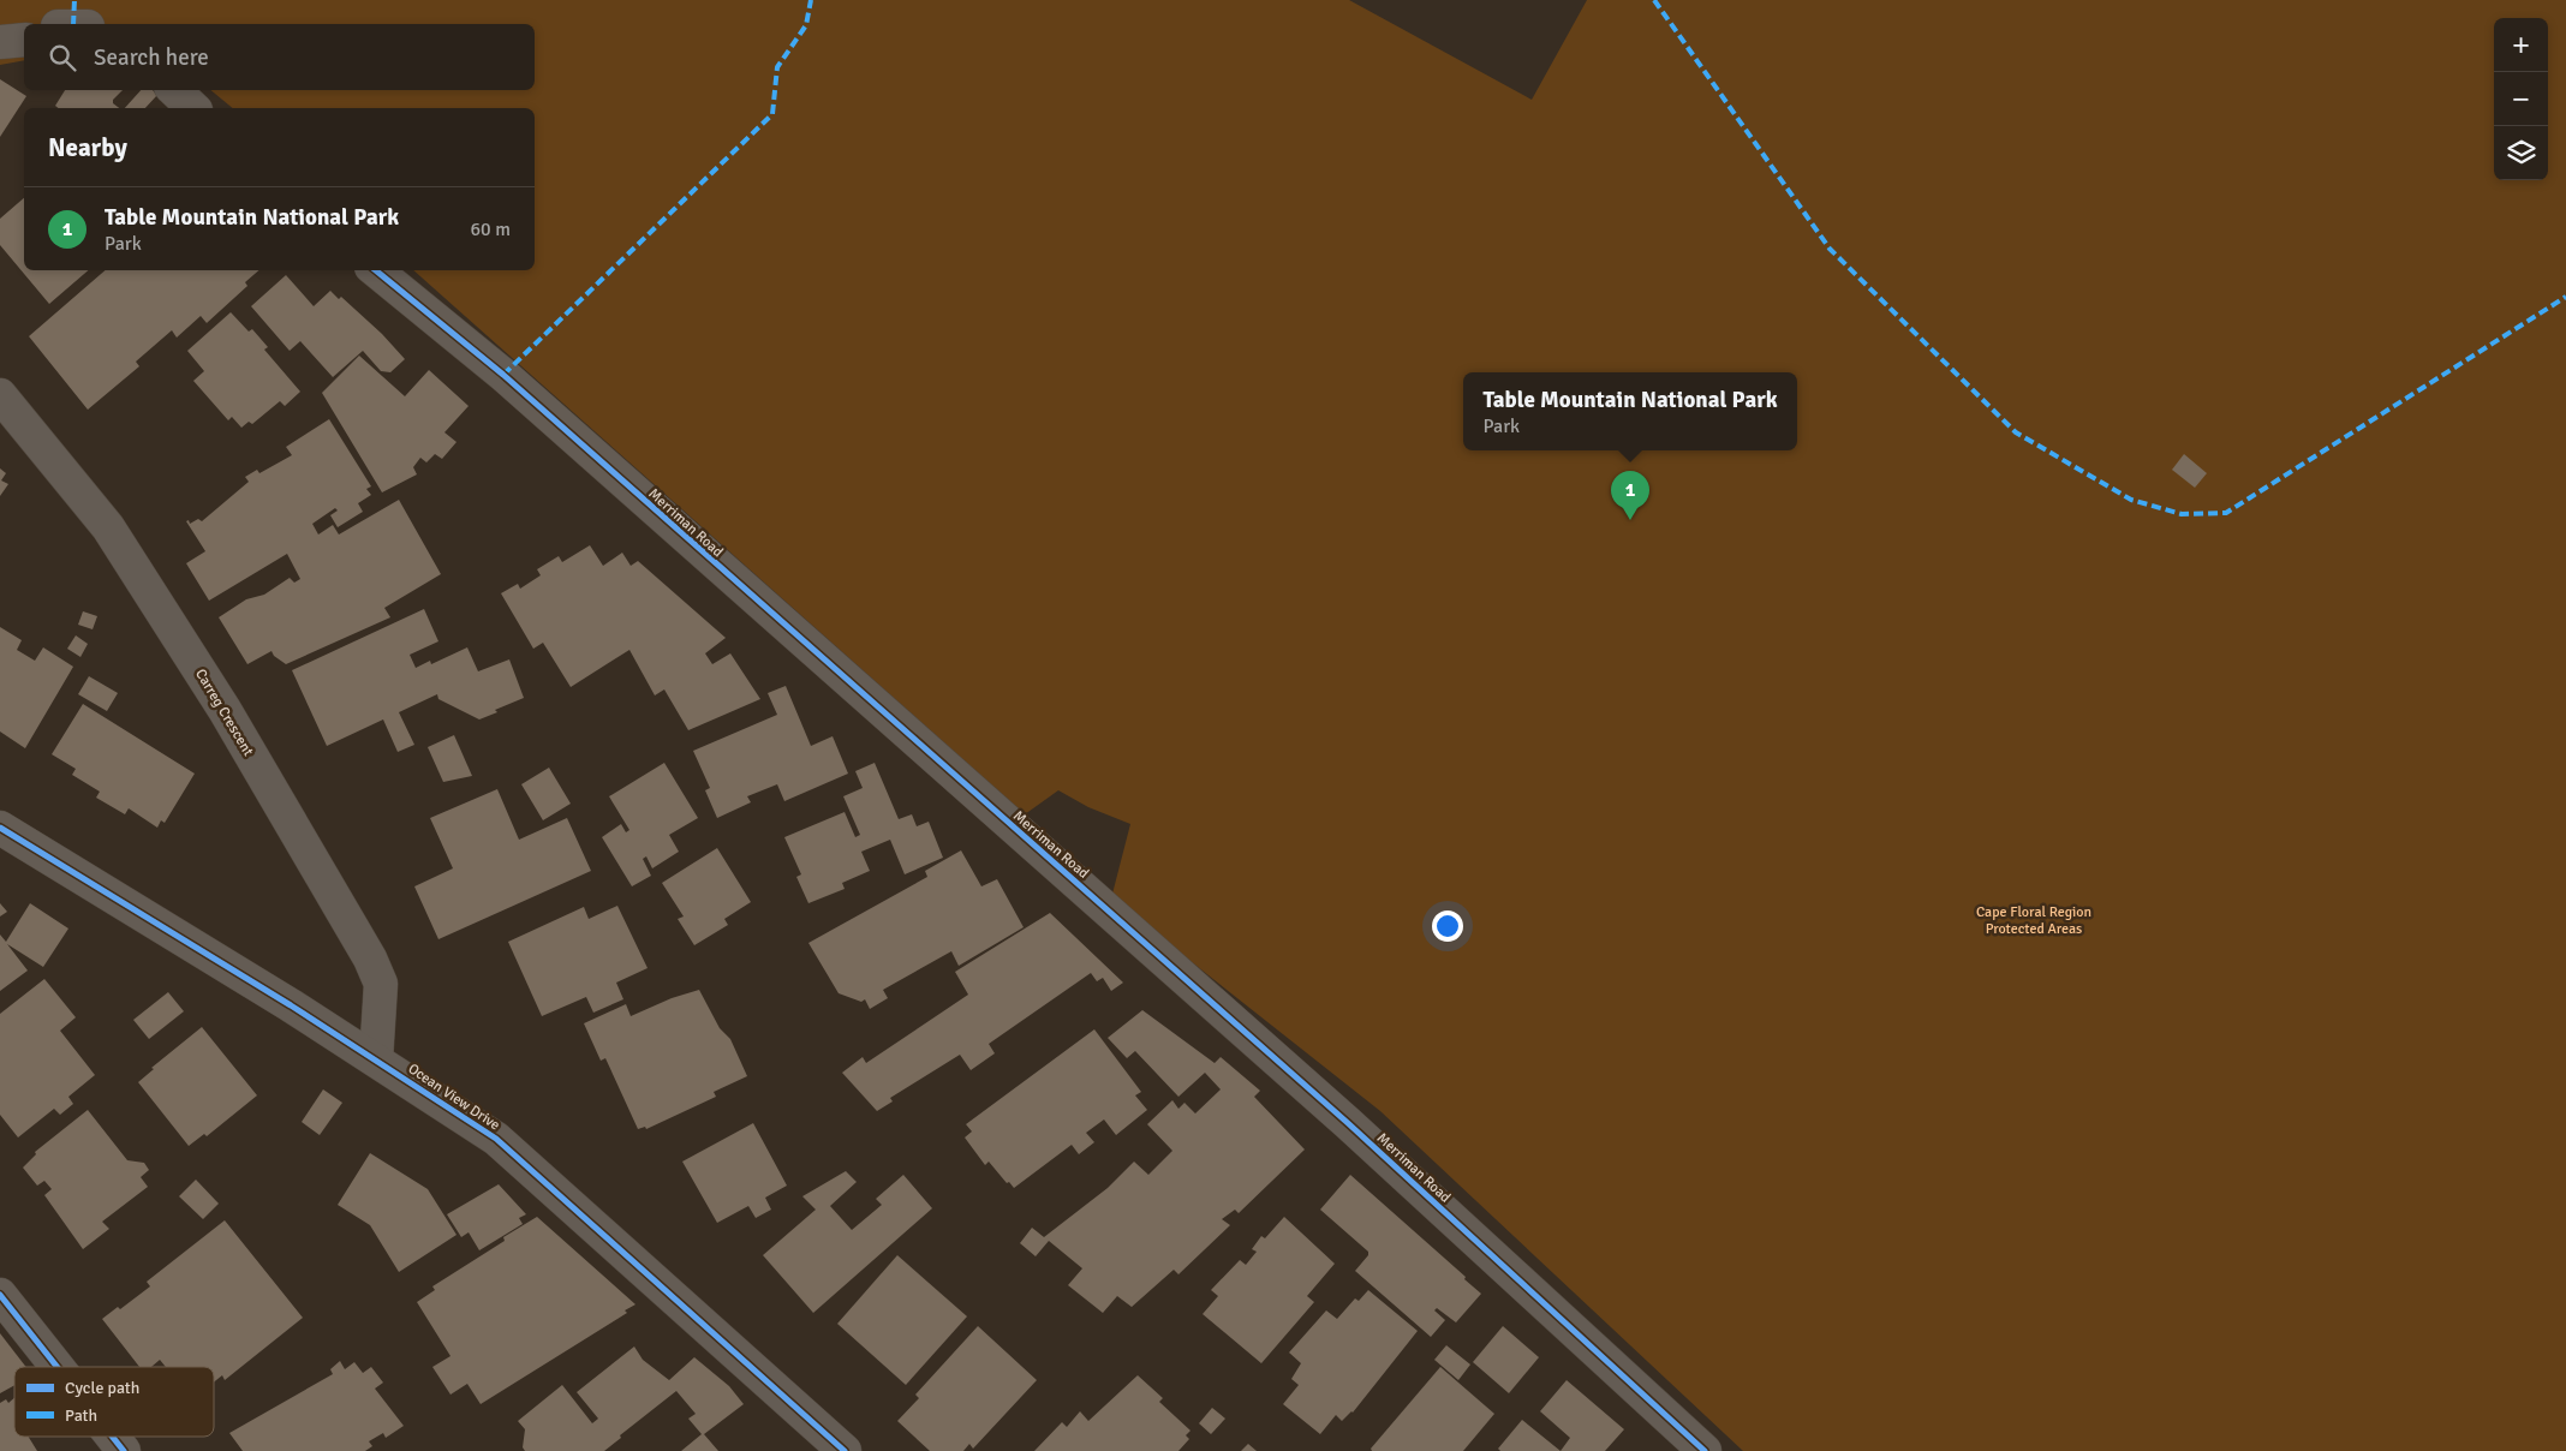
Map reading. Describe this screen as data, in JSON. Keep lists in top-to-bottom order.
{
  "streets": {
    "street": ["Merriman Road", "Carreg Crescent", "Ocean View Drive"]
  },
  "crossings": [
    ["Carreg Crescent", "Ocean View Drive"]
  ],
  "parks": ["Cape Floral Region Protected Areas"],
  "legend": ["Cycle path", "Path"],
  "page": {
    "map_buttons": ["+", "−"],
    "search": "Search here",
    "heading": "Nearby",
    "list": [
      {
        "mark": "1",
        "name": "Table Mountain National Park",
        "note": "Park",
        "value": "60 m"
      }
    ],
    "popup": ["Table Mountain National Park", "Park"],
    "pins": "1"
  }
}
